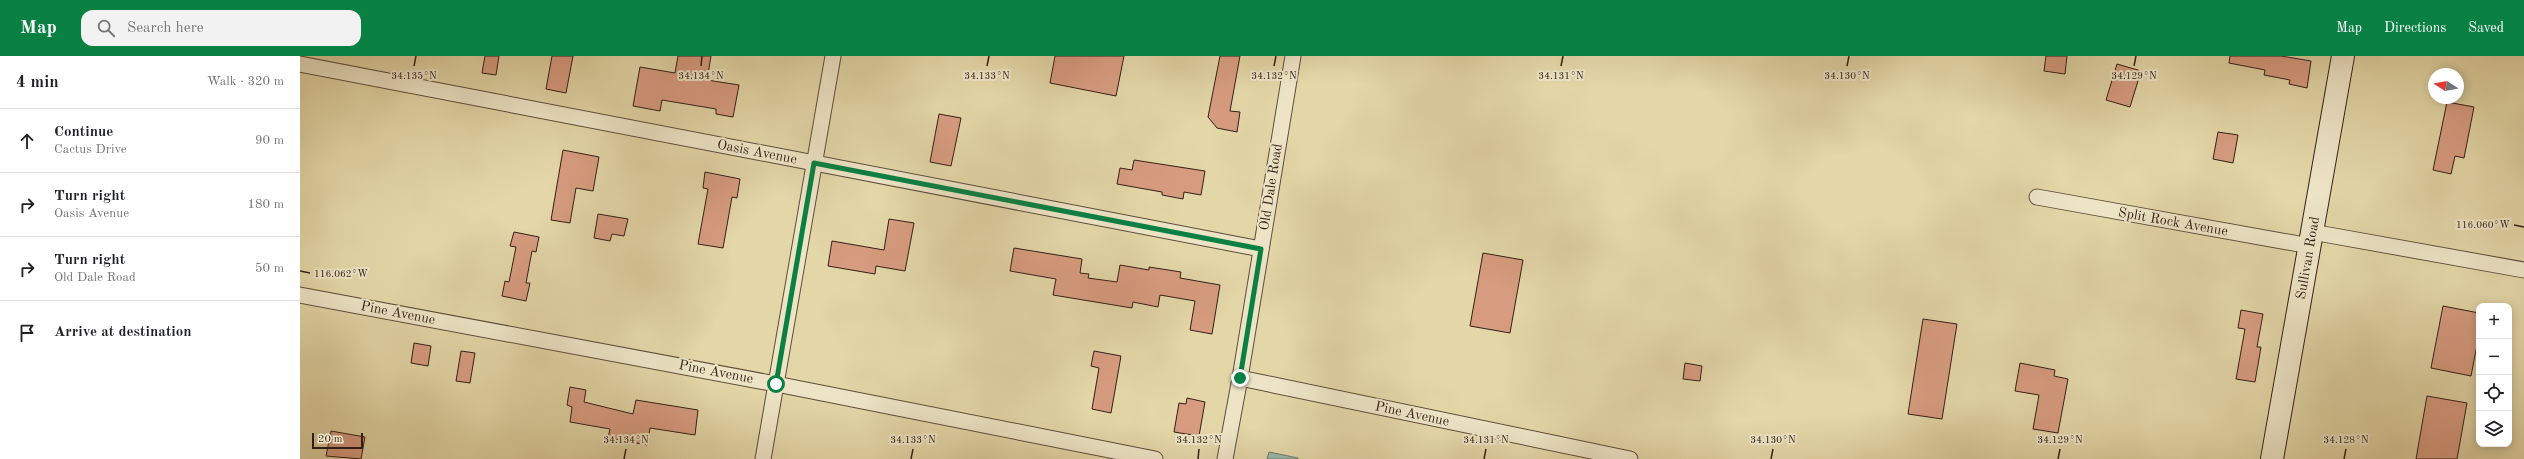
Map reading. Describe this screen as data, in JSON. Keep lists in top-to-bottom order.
{
  "streets": {
    "street": [
      "Oasis Avenue",
      "Old Dale Road",
      "Split Rock Avenue",
      "Sullivan Road",
      "Pine Avenue"
    ]
  },
  "crossings": [
    ["Oasis Avenue", "Old Dale Road"],
    ["Old Dale Road", "Pine Avenue"],
    ["Split Rock Avenue", "Sullivan Road"]
  ],
  "scale_bar": "20 m",
  "north": "left",
  "page": {
    "header": "Map",
    "search": "Search here",
    "nav": ["Map", "Directions", "Saved"],
    "heading": ["4 min", "Walk · 320 m"],
    "list": [
      ["Continue", "Cactus Drive", "90 m"],
      ["Turn right", "Oasis Avenue", "180 m"],
      ["Turn right", "Old Dale Road", "50 m"],
      "Arrive at destination"
    ],
    "map_buttons": ["+", "−"],
    "scale": "20 m"
  },
  "coordinates": [
    "34.135°N",
    "34.134°N",
    "34.133°N",
    "34.132°N",
    "34.131°N",
    "34.130°N",
    "34.129°N",
    "116.060°W",
    "116.062°W",
    "34.128°N"
  ]
}
